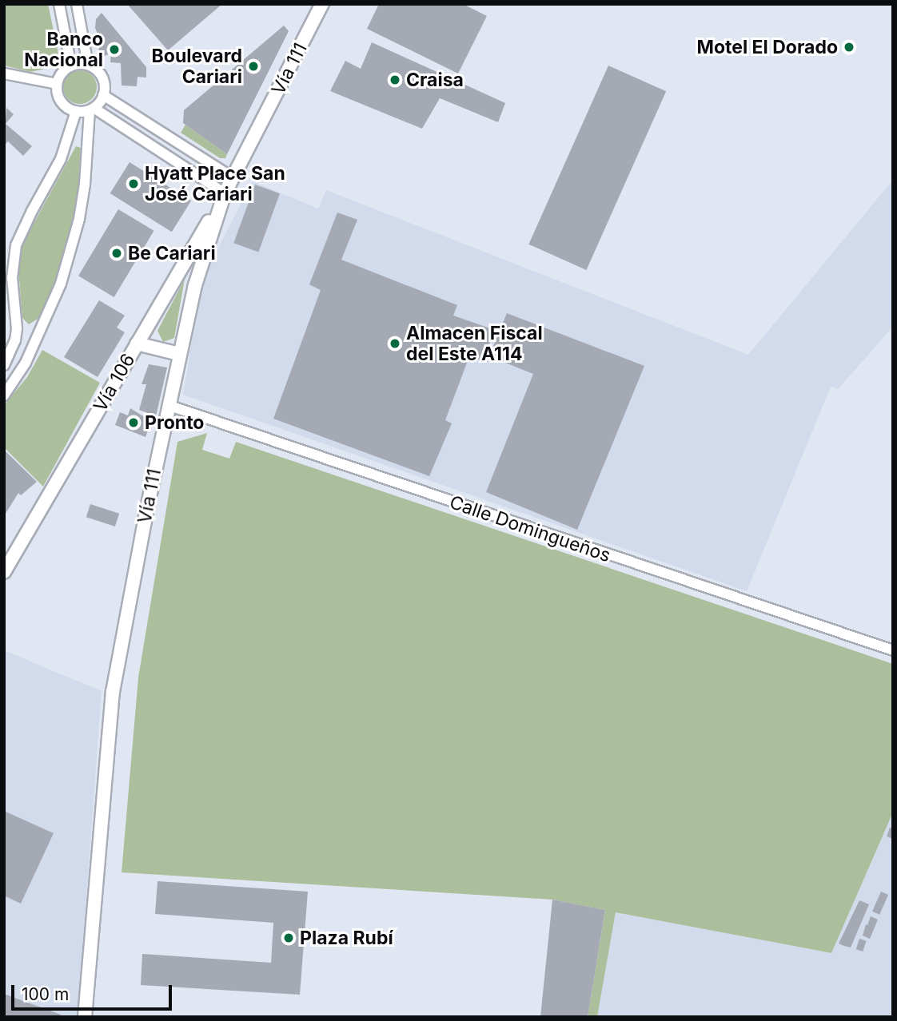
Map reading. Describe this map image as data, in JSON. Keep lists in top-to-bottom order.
{
  "streets": {
    "main road": ["Vía 111", "Vía 106"],
    "street": ["Calle Domingueños"]
  },
  "crossings": [
    ["Vía 111", "Vía 106"],
    ["Vía 111", "Calle Domingueños"]
  ],
  "places": [
    "Motel El Dorado",
    "Banco Nacional",
    "Boulevard Cariari",
    "Craisa",
    "Hyatt Place San José Cariari",
    "Be Cariari",
    "Almacen Fiscal del Este A114",
    "Pronto",
    "Plaza Rubí"
  ],
  "scale_bar": "100 m"
}
